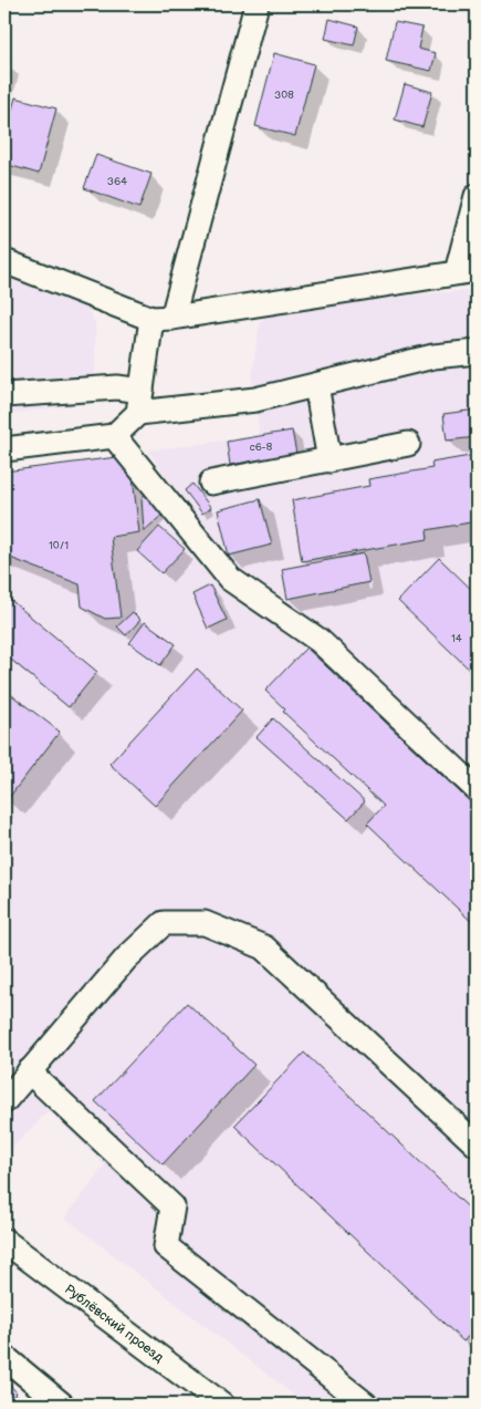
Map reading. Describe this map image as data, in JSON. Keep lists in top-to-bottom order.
{
  "streets": {
    "street": ["Рублёвский проезд"]
  },
  "house_numbers": [
    "308",
    "364",
    "с6-8",
    "10/1",
    "14"
  ]
}
